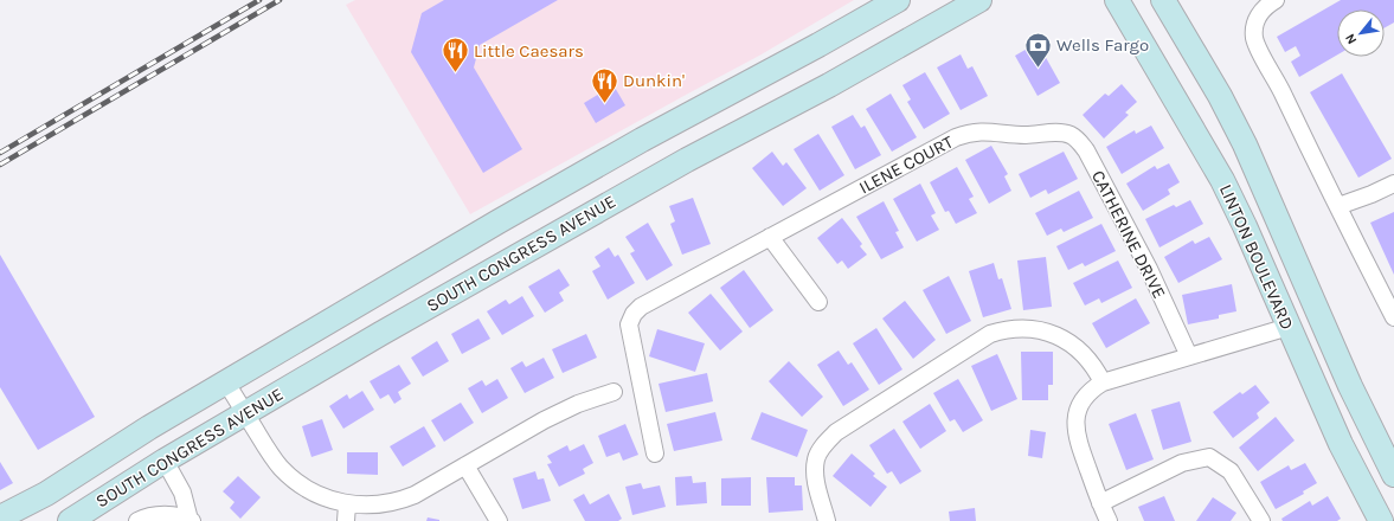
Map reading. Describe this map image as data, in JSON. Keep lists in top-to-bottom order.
{
  "streets": {
    "main road": ["SOUTH CONGRESS AVENUE", "LINTON BOULEVARD"],
    "street": ["ILENE COURT", "CATHERINE DRIVE"]
  },
  "crossings": [
    ["ILENE COURT", "CATHERINE DRIVE"]
  ],
  "places": {
    "bank": ["Wells Fargo"],
    "restaurant": ["Little Caesars", "Dunkin'"]
  },
  "north": "bottom left"
}
